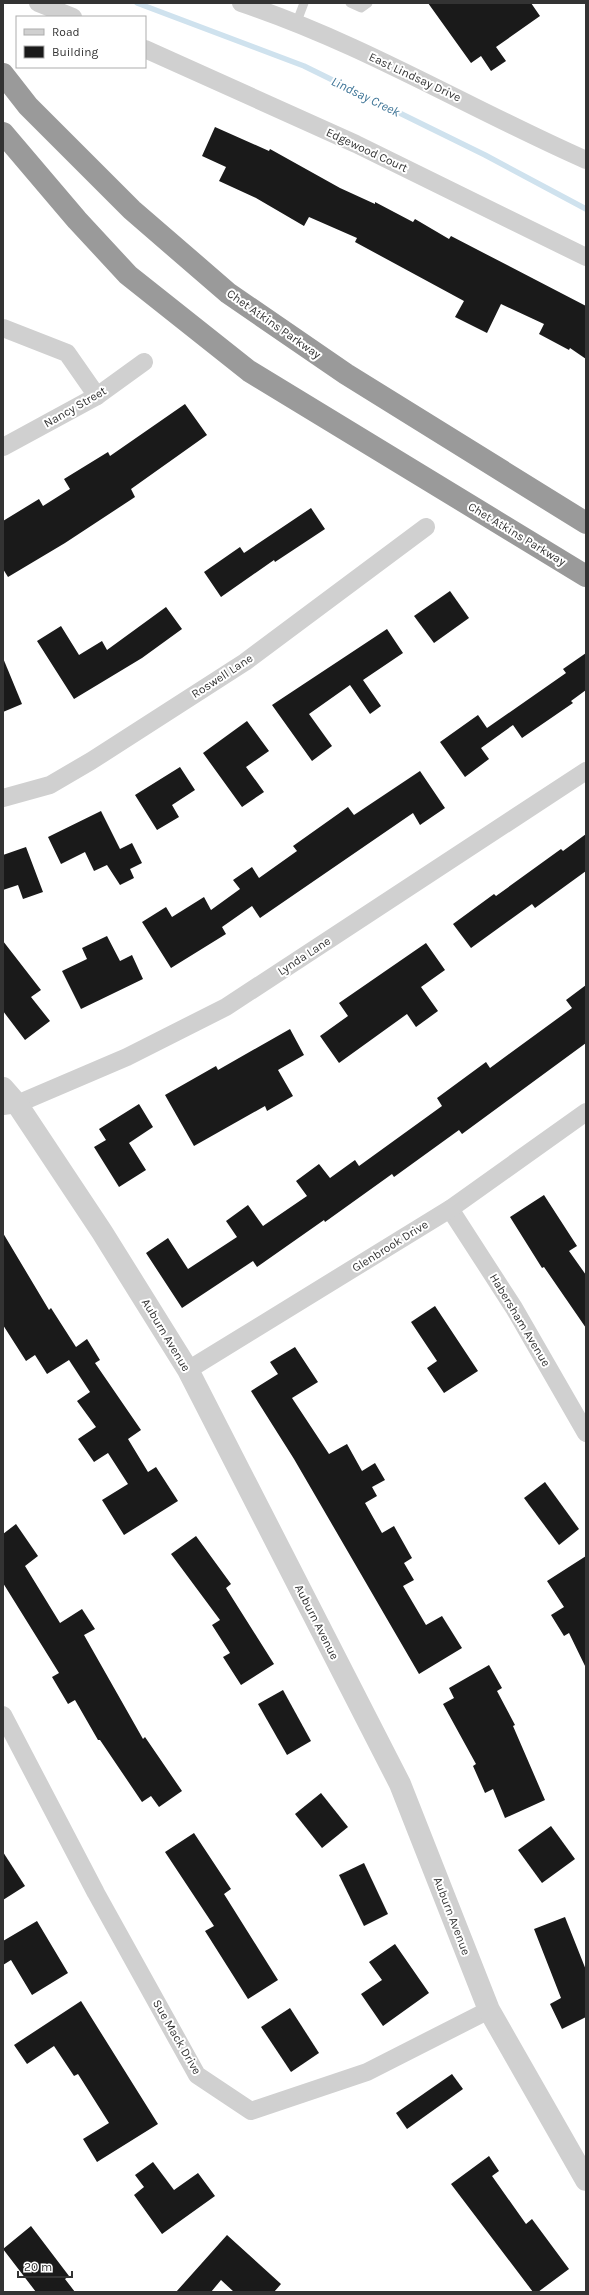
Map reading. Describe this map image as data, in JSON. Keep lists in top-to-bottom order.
{
  "streets": {
    "highway": ["Chet Atkins Parkway"],
    "street": [
      "East Lindsay Drive",
      "Edgewood Court",
      "Nancy Street",
      "Roswell Lane",
      "Lynda Lane",
      "Glenbrook Drive",
      "Habersham Avenue",
      "Auburn Avenue",
      "Sue Mack Drive"
    ]
  },
  "crossings": [
    ["Lynda Lane", "Auburn Avenue"],
    ["Glenbrook Drive", "Habersham Avenue"],
    ["Glenbrook Drive", "Auburn Avenue"],
    ["Auburn Avenue", "Sue Mack Drive"]
  ],
  "water": ["Lindsay Creek"],
  "legend": ["Road", "Building"],
  "scale_bar": "20 m"
}
